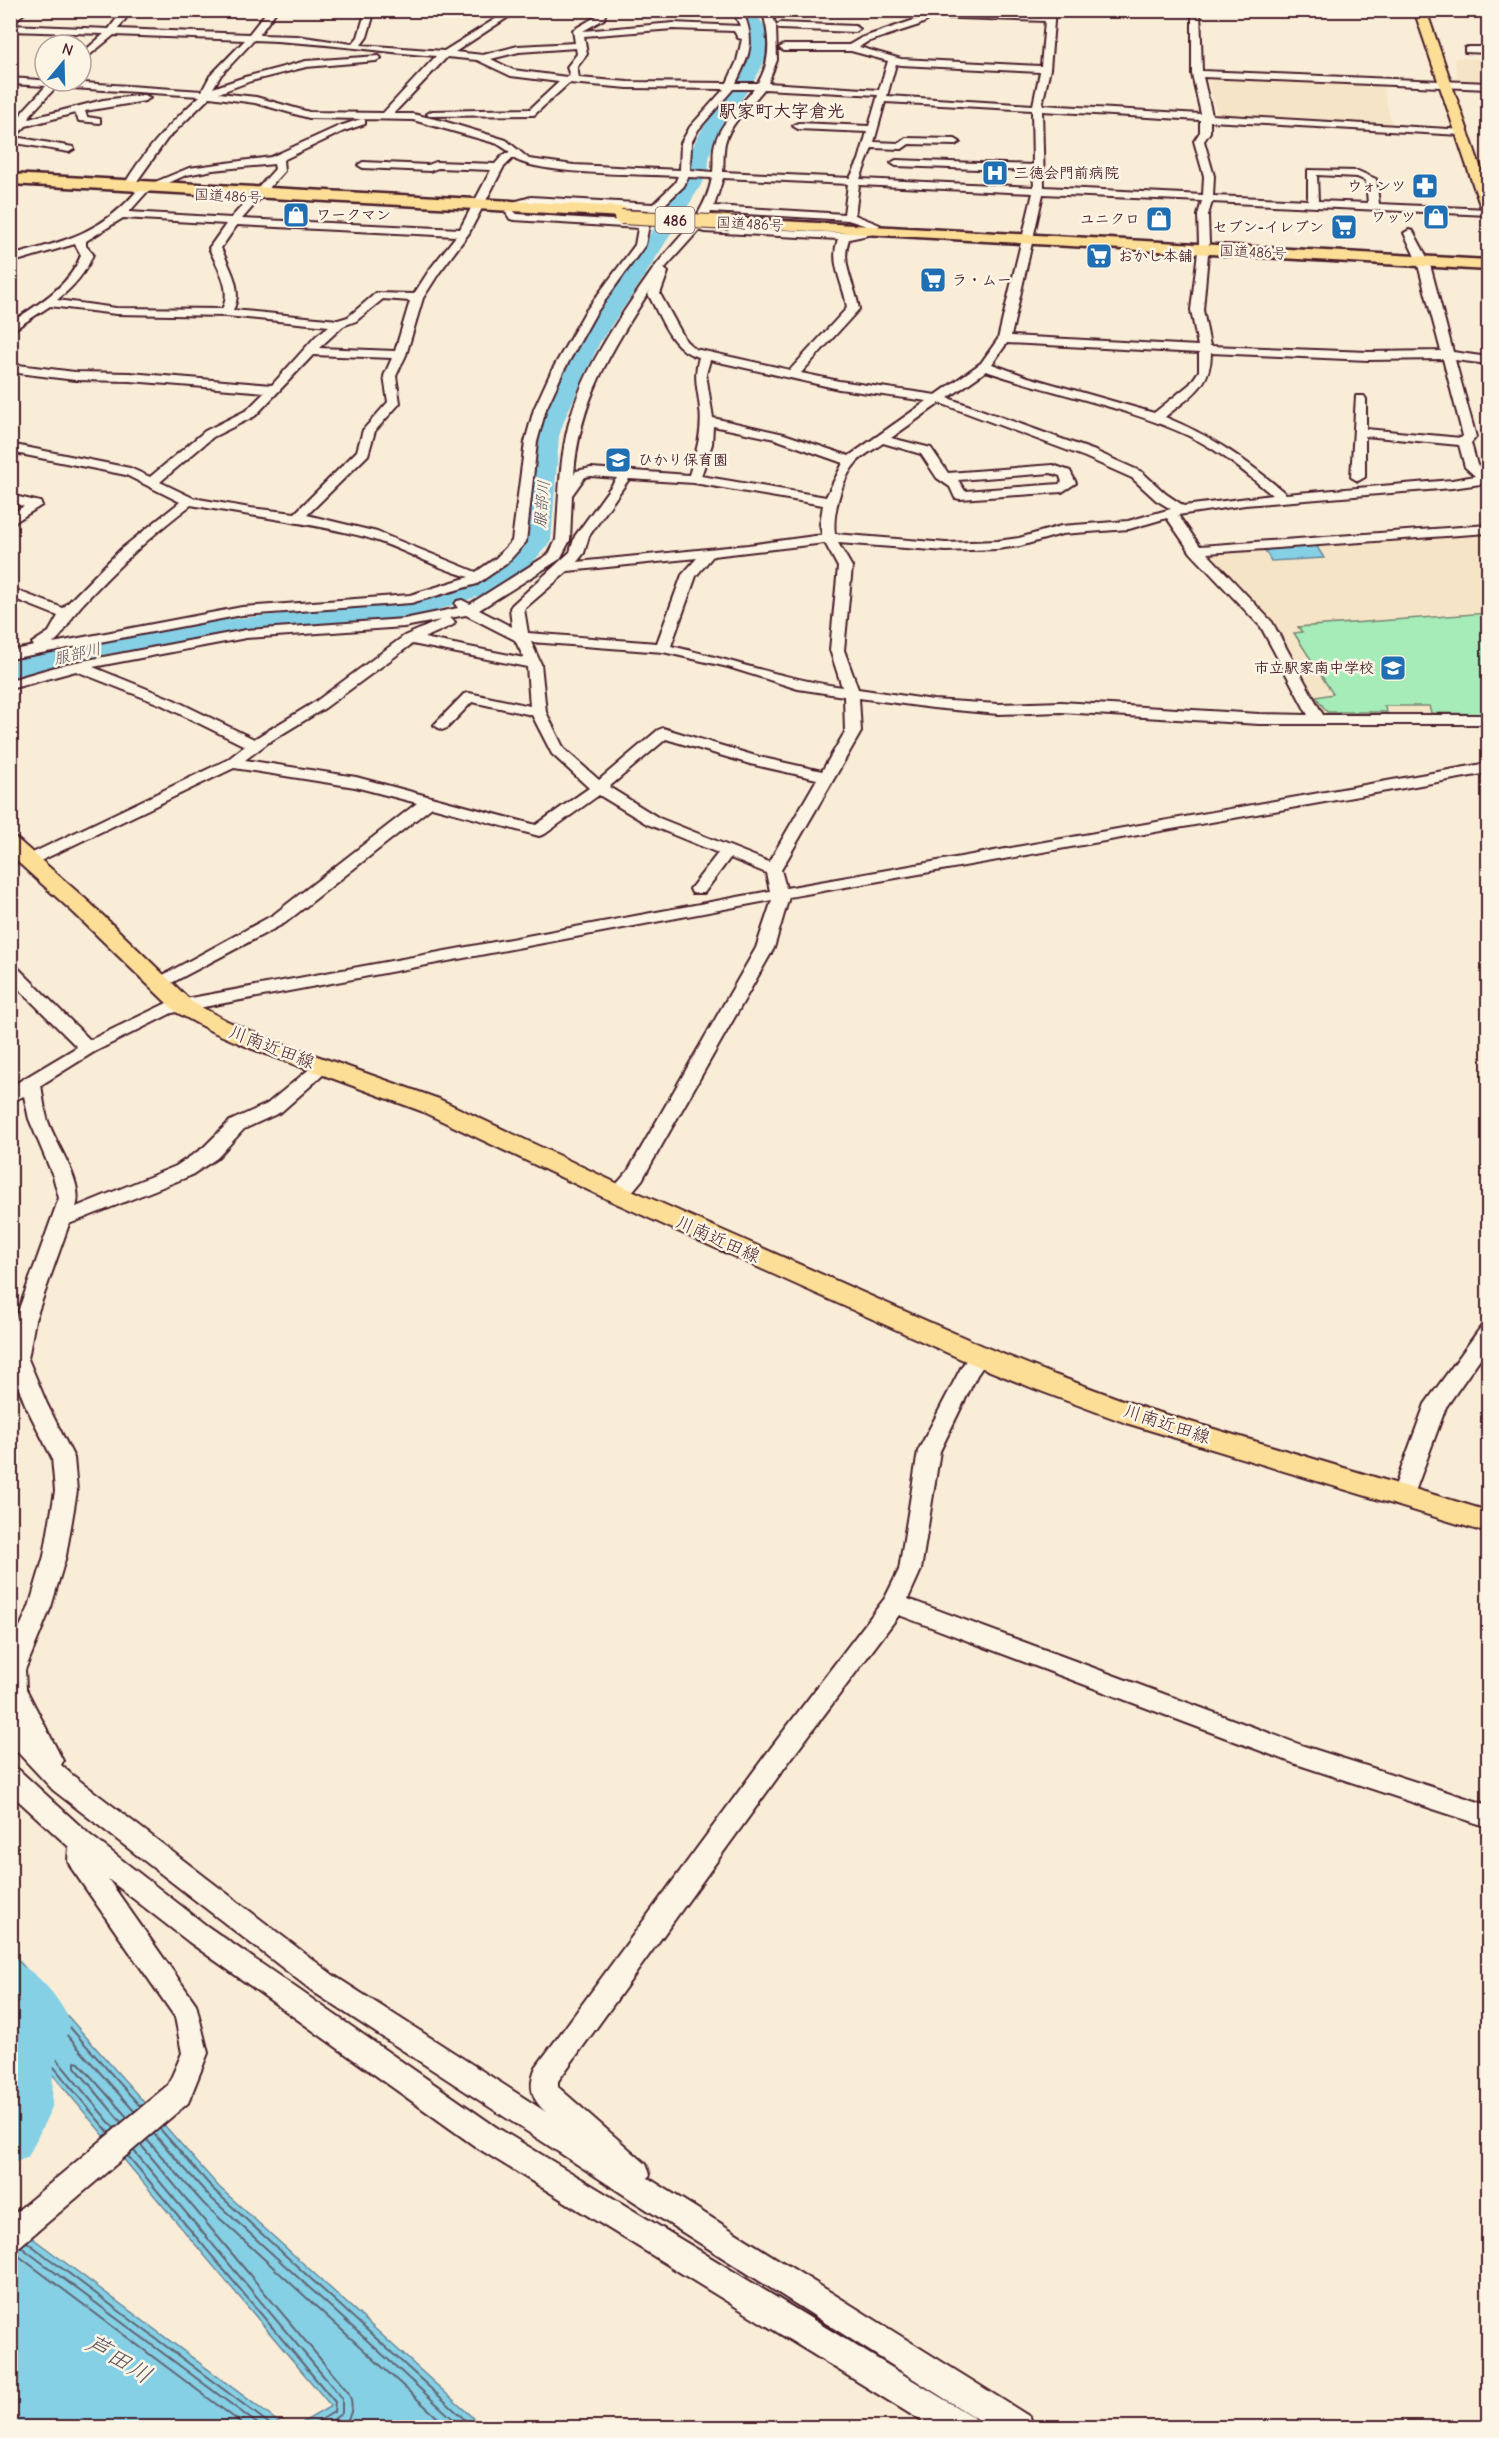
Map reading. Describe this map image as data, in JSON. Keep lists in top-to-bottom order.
{
  "streets": {
    "highway": ["国道486号", "486"],
    "main road": ["川南近田線"]
  },
  "districts": ["駅家町大字倉光"],
  "water": ["服部川", "芦田川"],
  "places": {
    "hospital": ["三徳会門前病院"],
    "pharmacy": ["ウォンツ"],
    "shop": ["ワークマン", "ワッツ", "ユニクロ"],
    "supermarket": ["セブン-イレブン", "おかし本舗", "ラ・ムー"],
    "school or university": ["ひかり保育園", "市立駅家南中学校"]
  },
  "north": "top"
}
